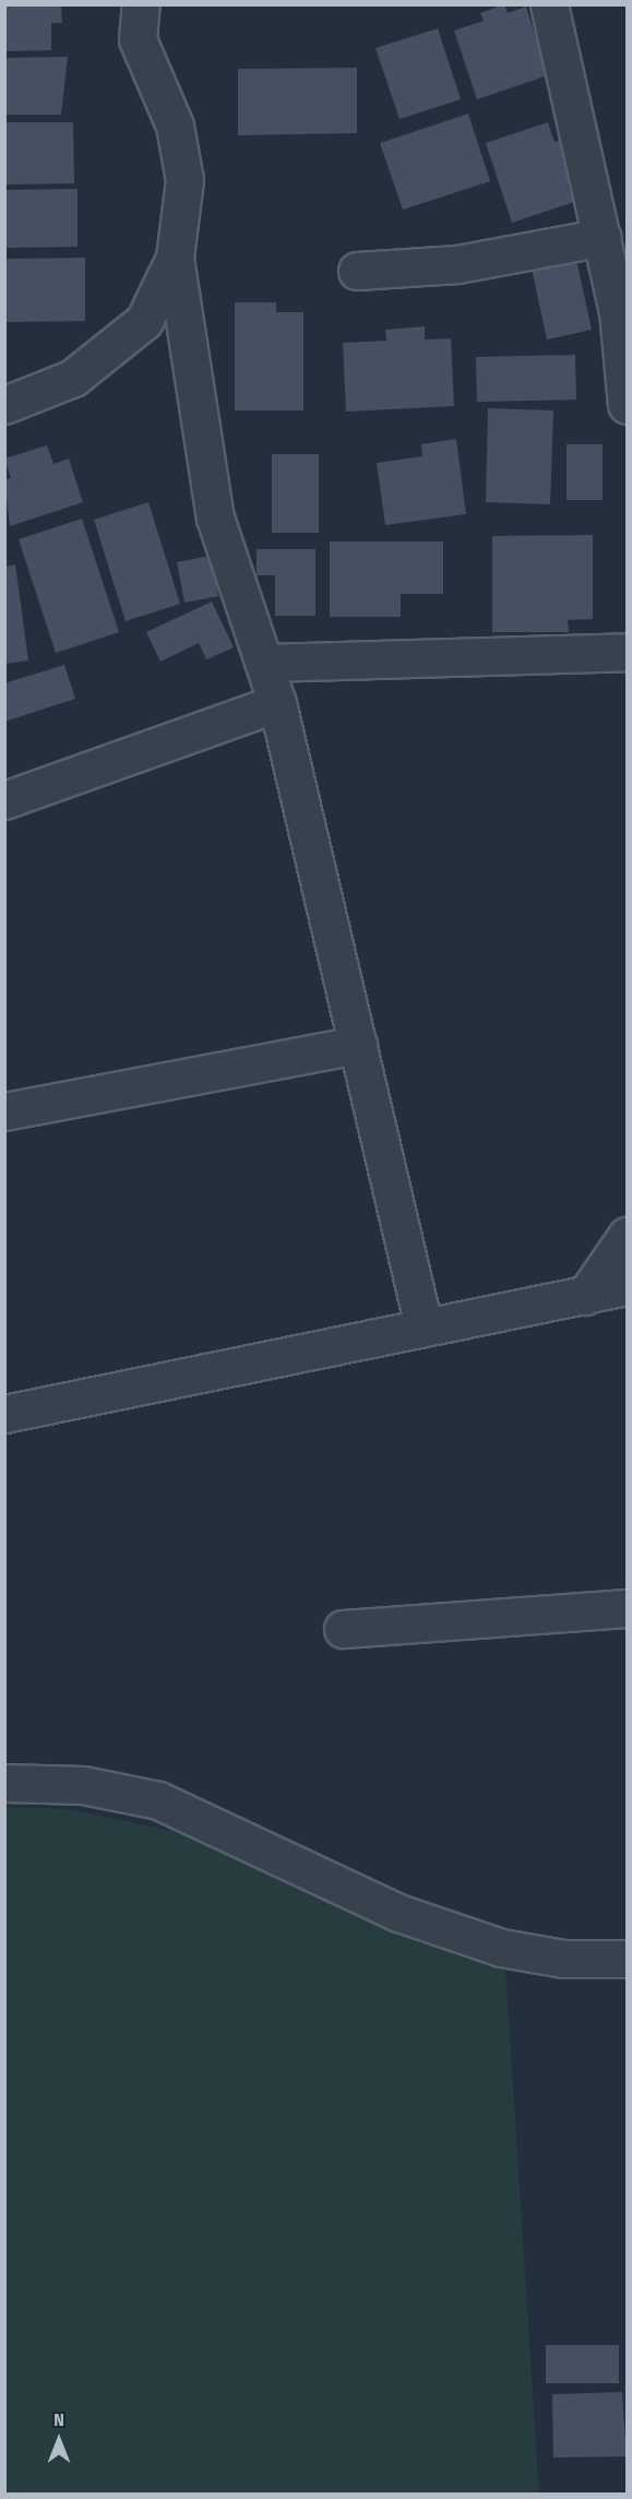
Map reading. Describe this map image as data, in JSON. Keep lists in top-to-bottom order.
{
  "north": "top"
}
